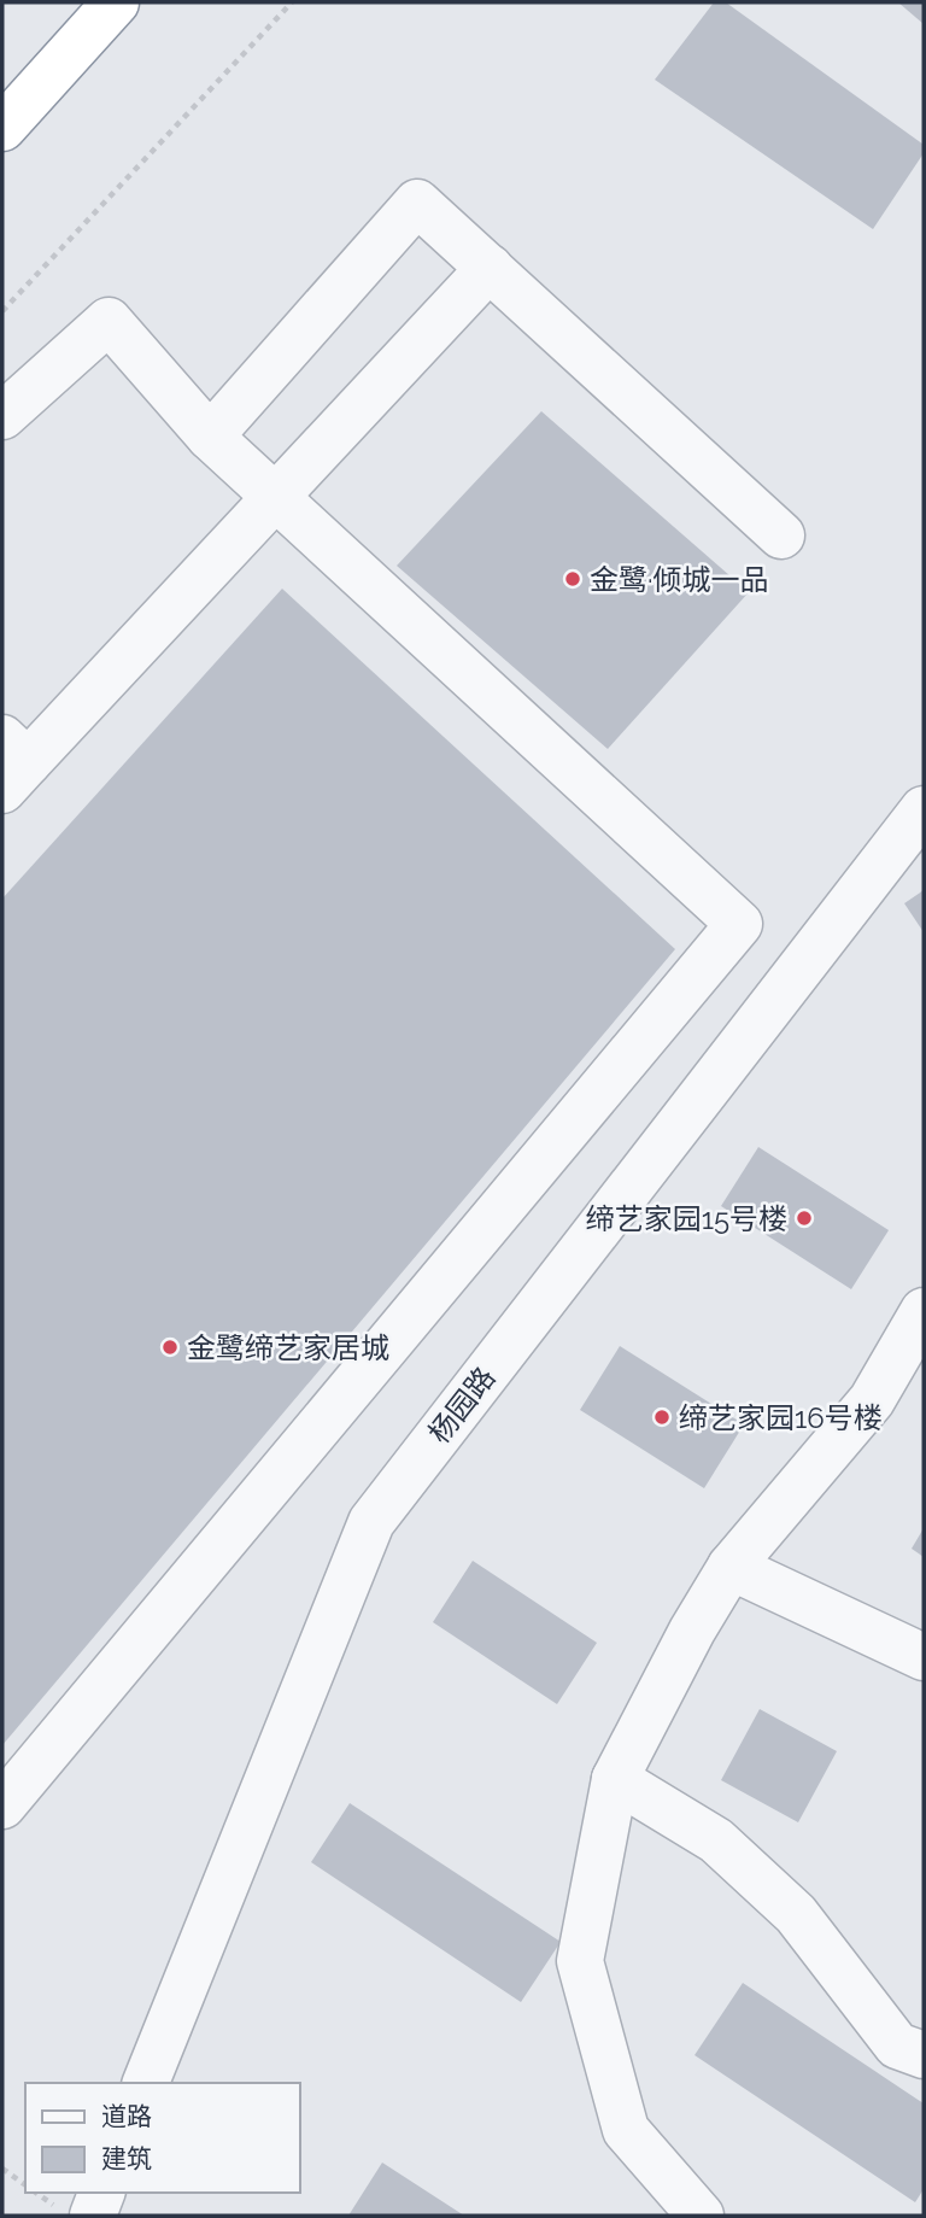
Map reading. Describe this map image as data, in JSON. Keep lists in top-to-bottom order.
{
  "streets": {
    "street": ["杨园路"]
  },
  "places": [
    "金鹭·倾城一品",
    "缔艺家园15号楼",
    "金鹭缔艺家居城",
    "缔艺家园16号楼"
  ],
  "legend": ["道路", "建筑"]
}
